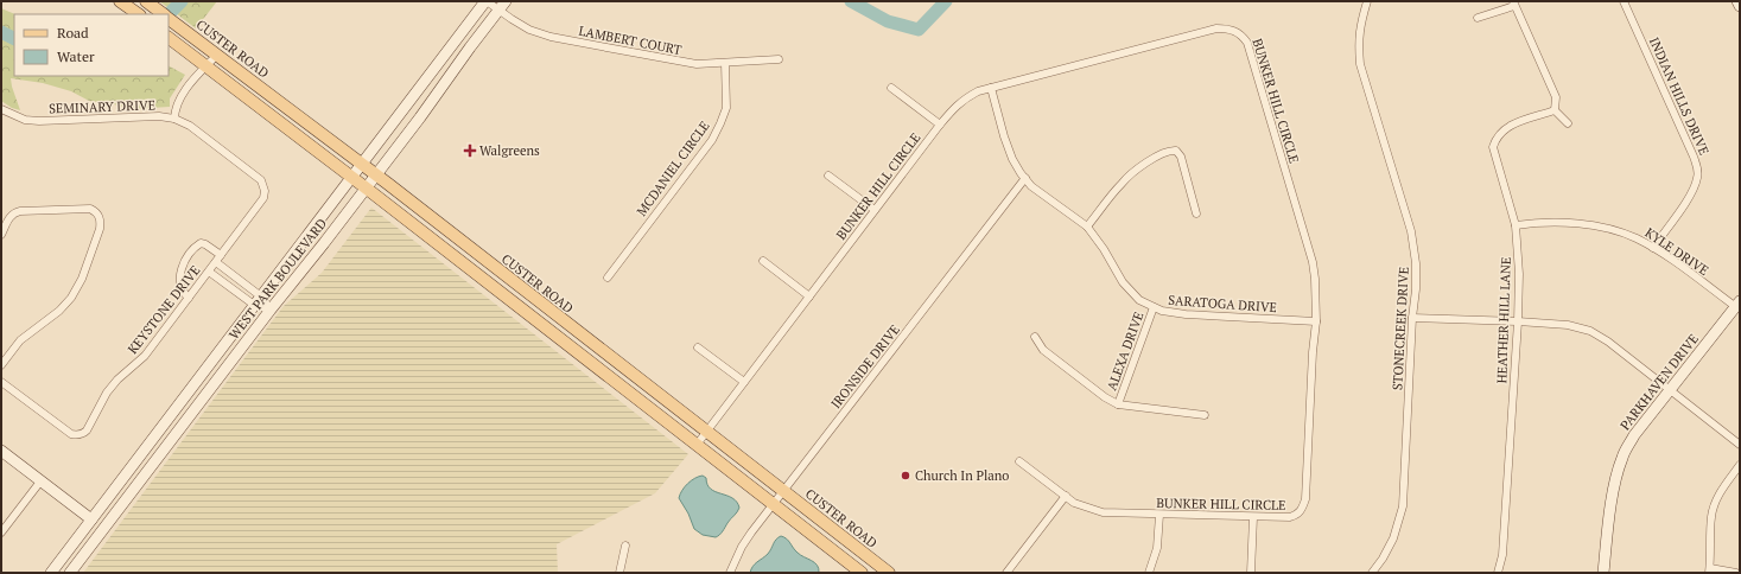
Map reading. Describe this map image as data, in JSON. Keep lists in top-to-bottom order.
{
  "streets": {
    "main road": ["CUSTER ROAD", "WEST PARK BOULEVARD", "PARKHAVEN DRIVE"],
    "street": [
      "LAMBERT COURT",
      "INDIAN HILLS DRIVE",
      "BUNKER HILL CIRCLE",
      "SEMINARY DRIVE",
      "MCDANIEL CIRCLE",
      "KYLE DRIVE",
      "SARATOGA DRIVE",
      "KEYSTONE DRIVE",
      "HEATHER HILL LANE",
      "STONECREEK DRIVE",
      "ALEXA DRIVE",
      "IRONSIDE DRIVE"
    ]
  },
  "crossings": [
    ["LAMBERT COURT", "MCDANIEL CIRCLE"],
    ["LAMBERT COURT", "WEST PARK BOULEVARD"],
    ["CUSTER ROAD", "BUNKER HILL CIRCLE"],
    ["CUSTER ROAD", "WEST PARK BOULEVARD"],
    ["CUSTER ROAD", "IRONSIDE DRIVE"],
    ["INDIAN HILLS DRIVE", "KYLE DRIVE"],
    ["BUNKER HILL CIRCLE", "SARATOGA DRIVE"],
    ["SEMINARY DRIVE", "KEYSTONE DRIVE"],
    ["KYLE DRIVE", "HEATHER HILL LANE"],
    ["KYLE DRIVE", "PARKHAVEN DRIVE"],
    ["SARATOGA DRIVE", "ALEXA DRIVE"],
    ["SARATOGA DRIVE", "IRONSIDE DRIVE"]
  ],
  "places": {
    "health": ["Walgreens"],
    "other": ["Church In Plano"]
  },
  "legend": ["Road", "Water"]
}
